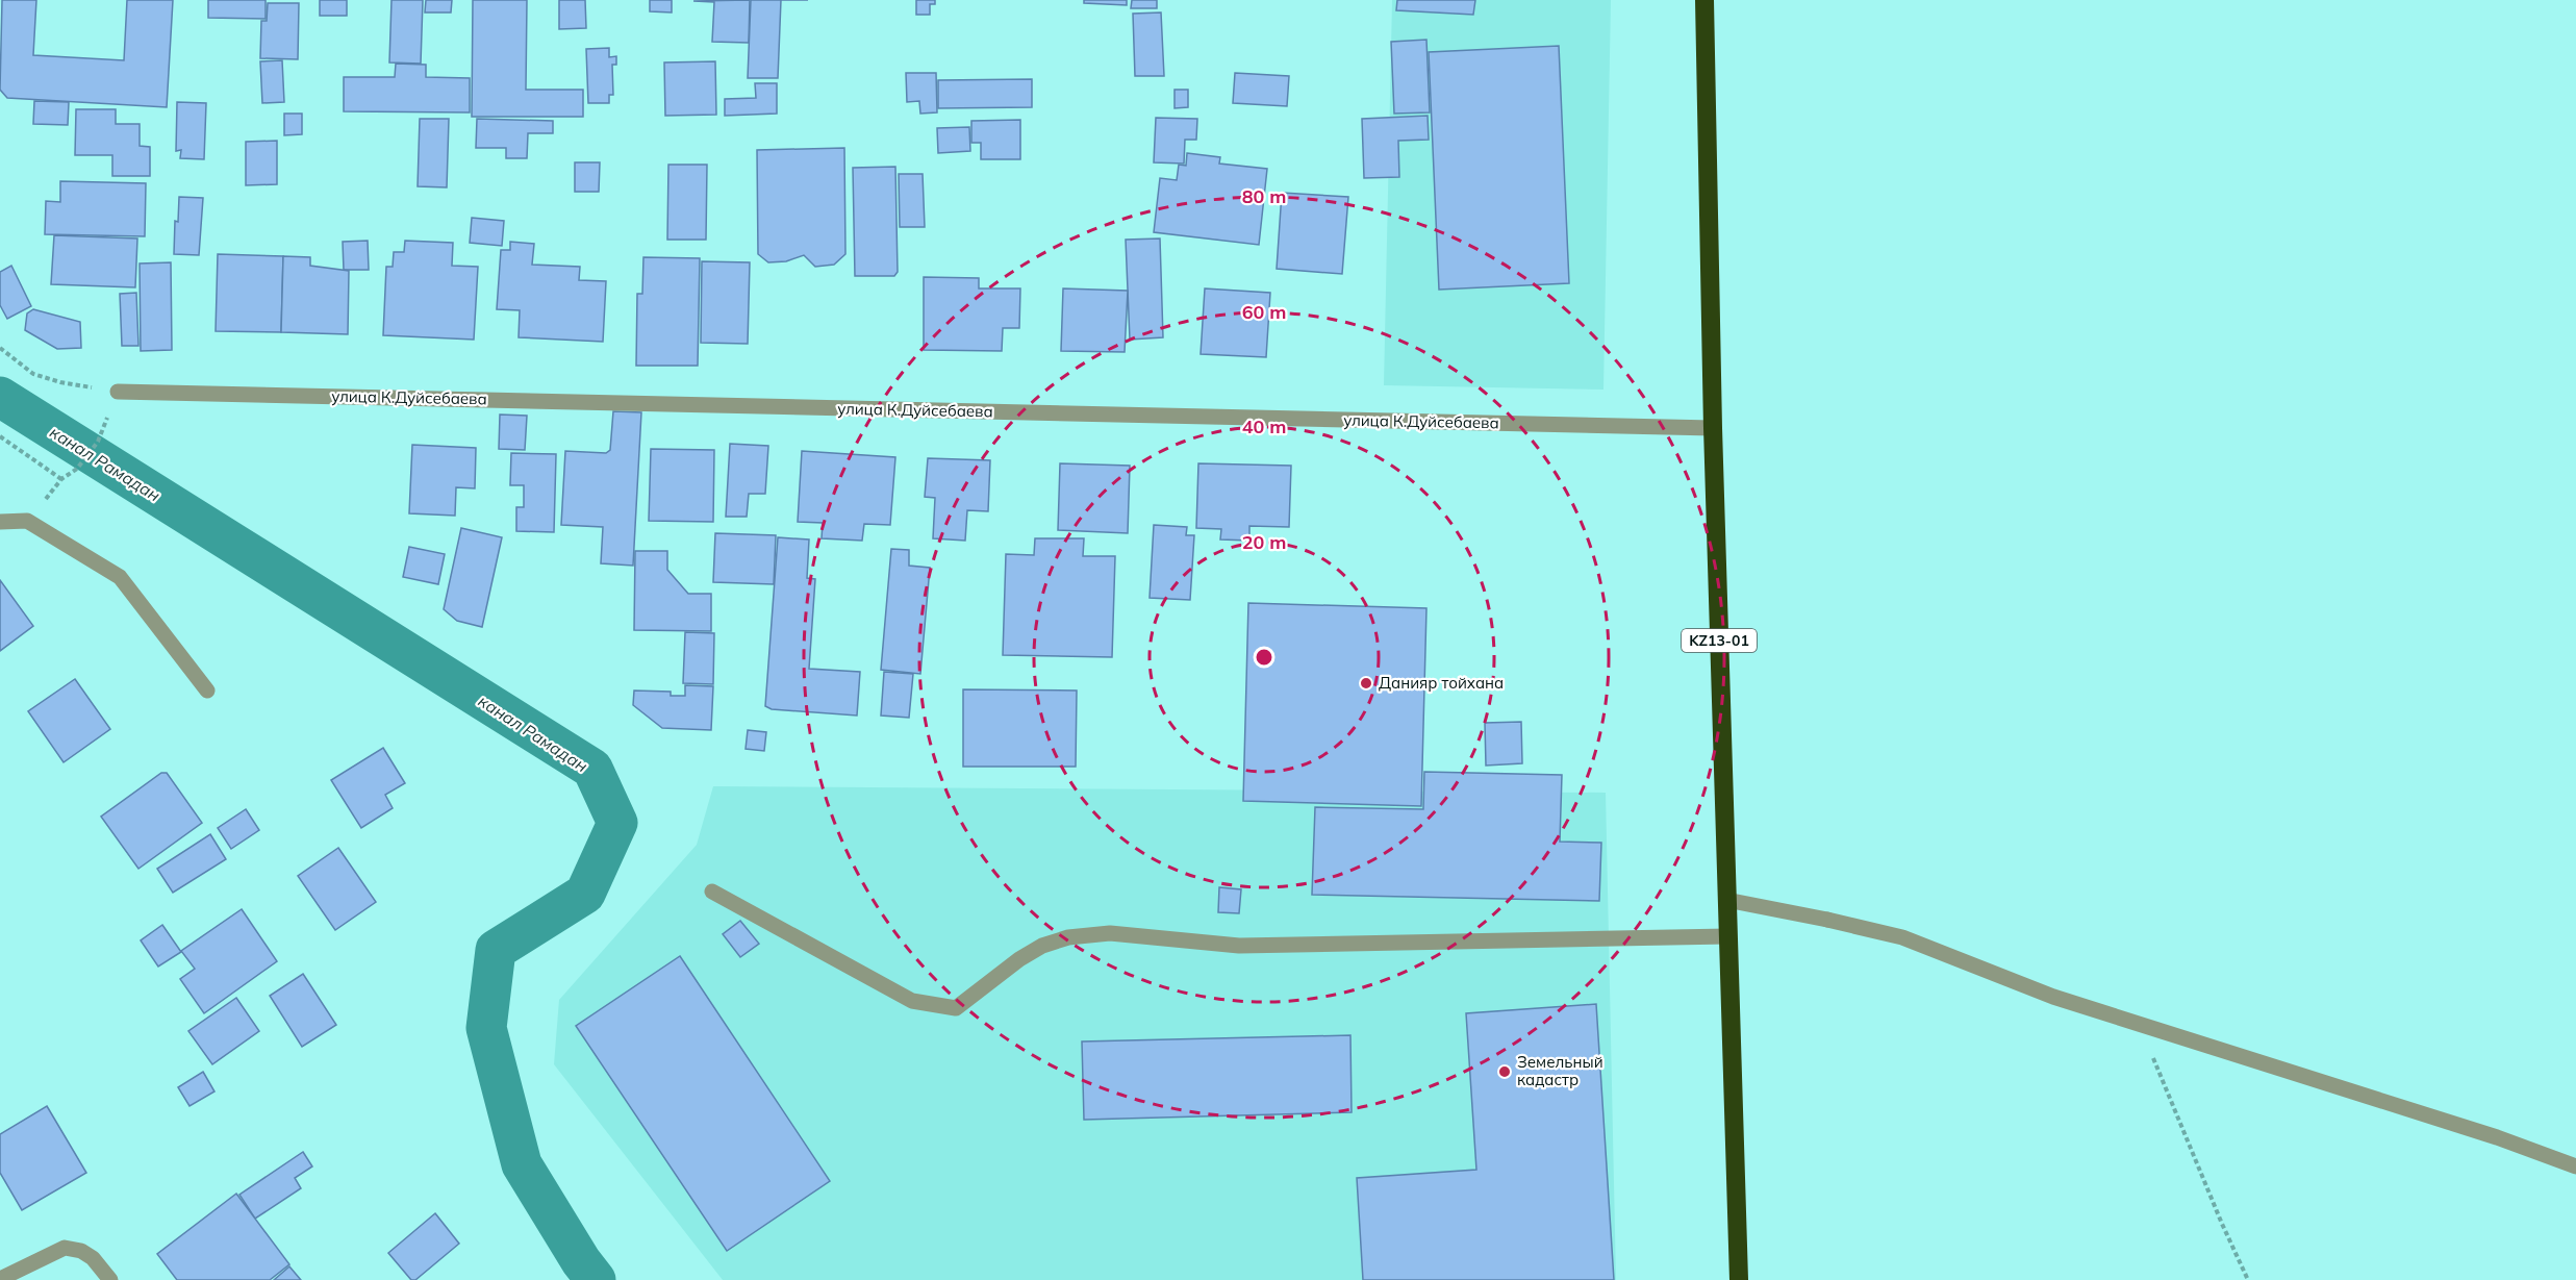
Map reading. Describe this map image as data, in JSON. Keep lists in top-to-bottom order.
{
  "streets": {
    "highway": ["KZ13-01"],
    "street": ["улица К.Дуйсебаева"]
  },
  "crossings": [
    ["улица К.Дуйсебаева", "KZ13-01"]
  ],
  "water": ["канал Рамадан"],
  "places": ["Данияр тойхана", "Земельный кадастр"],
  "rings": [
    "80 m",
    "60 m",
    "40 m",
    "20 m"
  ]
}
